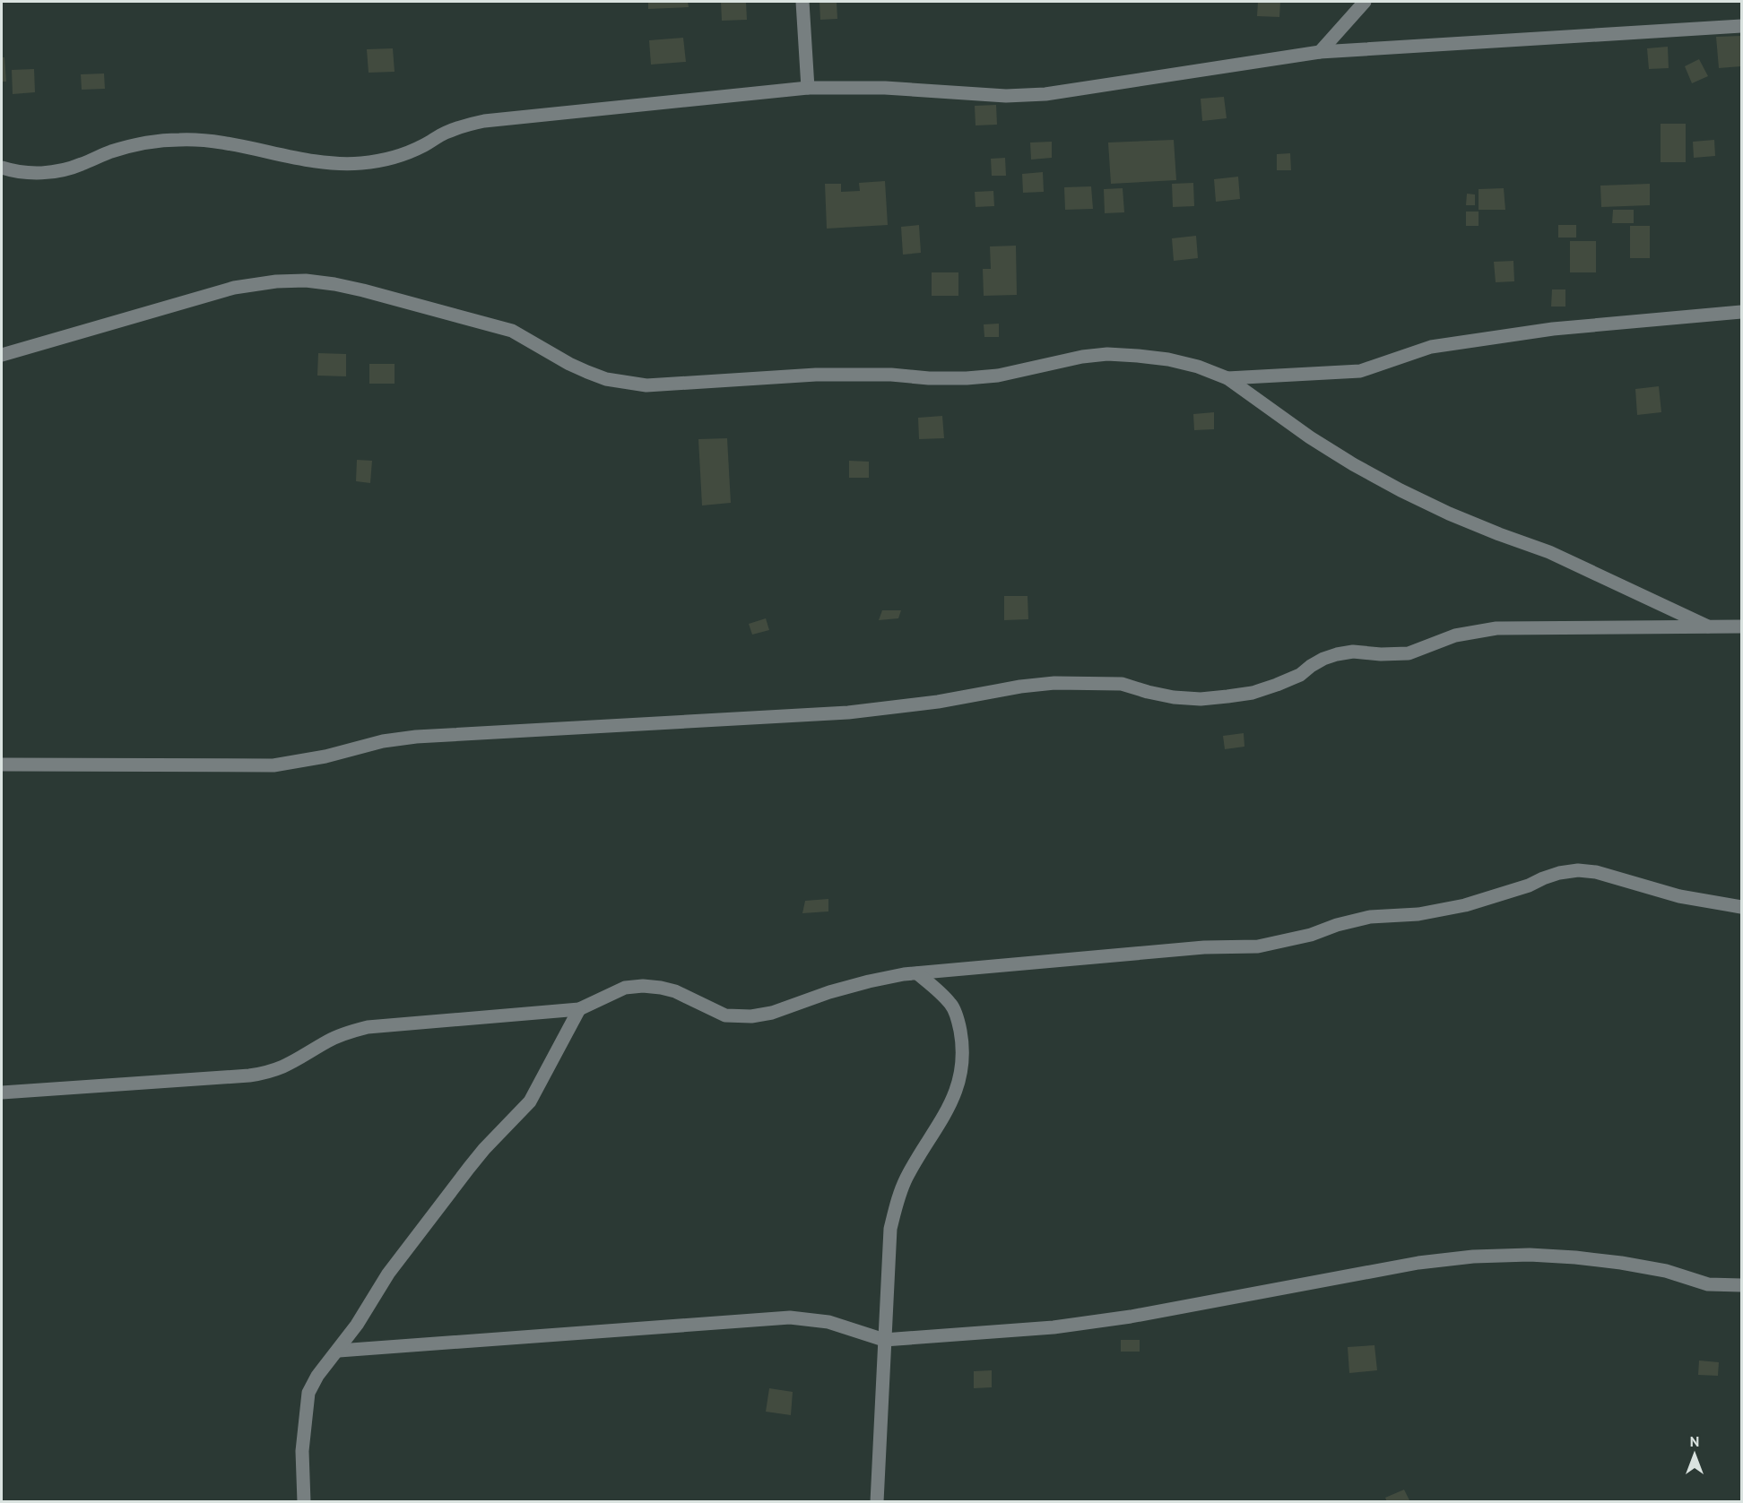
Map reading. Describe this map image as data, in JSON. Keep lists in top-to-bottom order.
{
  "north": "top"
}
